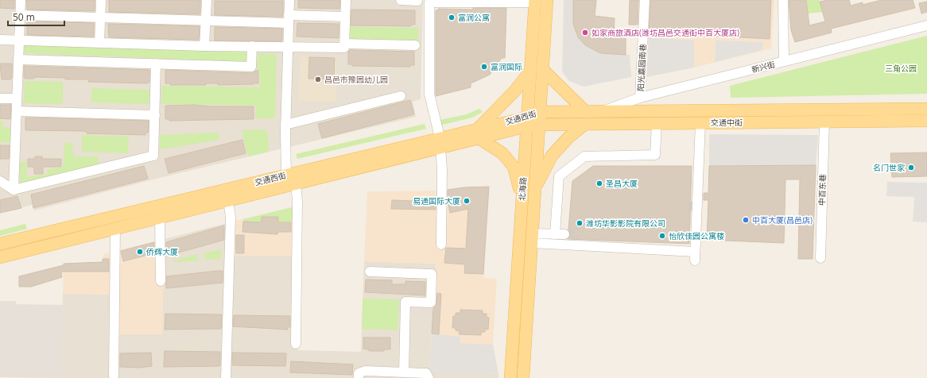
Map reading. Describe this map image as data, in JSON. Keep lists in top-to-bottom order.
{
  "streets": {
    "main road": ["交通西街", "交通中街", "北海路"],
    "street": ["新兴街", "阳光嘉园南巷", "中百东巷"]
  },
  "crossings": [
    ["新兴街", "阳光嘉园南巷"],
    ["新兴街", "交通中街"],
    ["交通西街", "交通中街"],
    ["交通西街", "北海路"],
    ["交通中街", "北海路"],
    ["交通中街", "中百东巷"]
  ],
  "parks": ["三角公园"],
  "places": [
    "富润公寓",
    "如家商旅酒店(潍坊昌邑交通街中百大厦店)",
    "富润国际",
    "昌邑市豫园幼儿园",
    "名门世家",
    "圣昌大厦",
    "易通国际大厦",
    "中百大厦(昌邑店)",
    "潍坊华影影院有限公司",
    "怡欣佳园公寓楼",
    "侨辉大厦"
  ],
  "scale_bar": "50 m"
}
